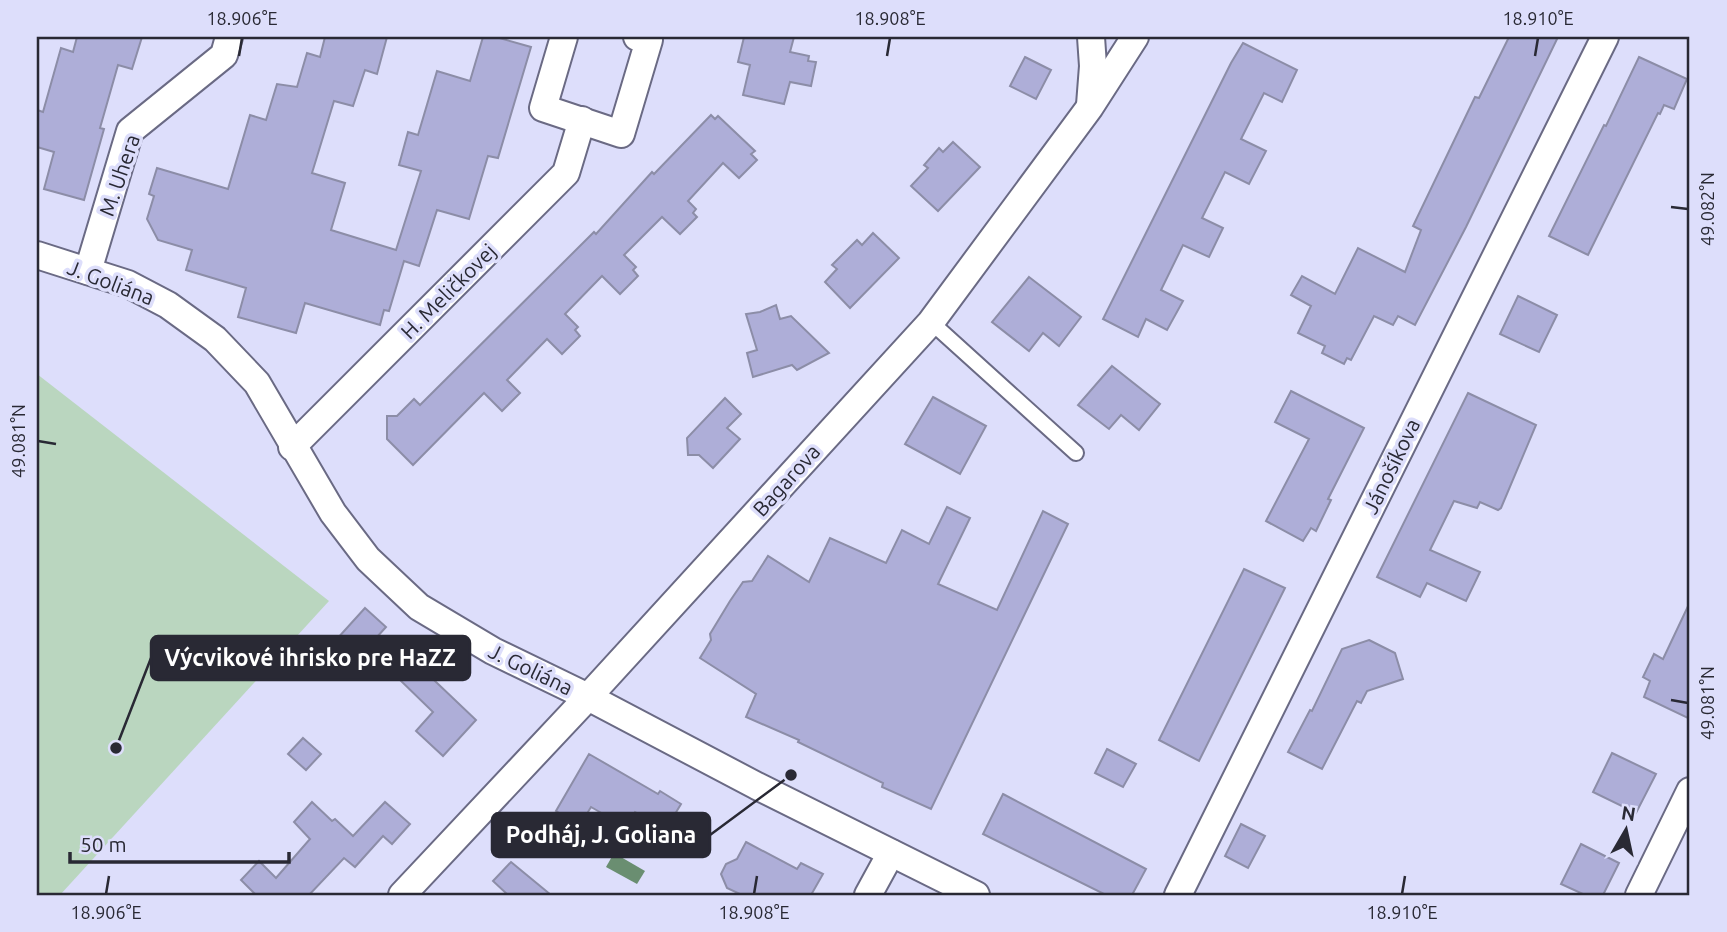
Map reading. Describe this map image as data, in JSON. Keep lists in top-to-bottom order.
{
  "streets": {
    "street": [
      "M. Uhera",
      "J. Goliána",
      "H. Meličkovej",
      "Jánošíkova",
      "Bagarova"
    ]
  },
  "crossings": [
    ["M. Uhera", "J. Goliána"],
    ["J. Goliána", "H. Meličkovej"],
    ["J. Goliána", "Bagarova"]
  ],
  "places": ["Výcvikové ihrisko pre HaZZ", "Podháj, J. Goliana"],
  "scale_bar": "50 m",
  "north": "top",
  "coordinates": [
    "18.906°E",
    "18.908°E",
    "18.910°E",
    "49.082°N",
    "49.081°N"
  ]
}
